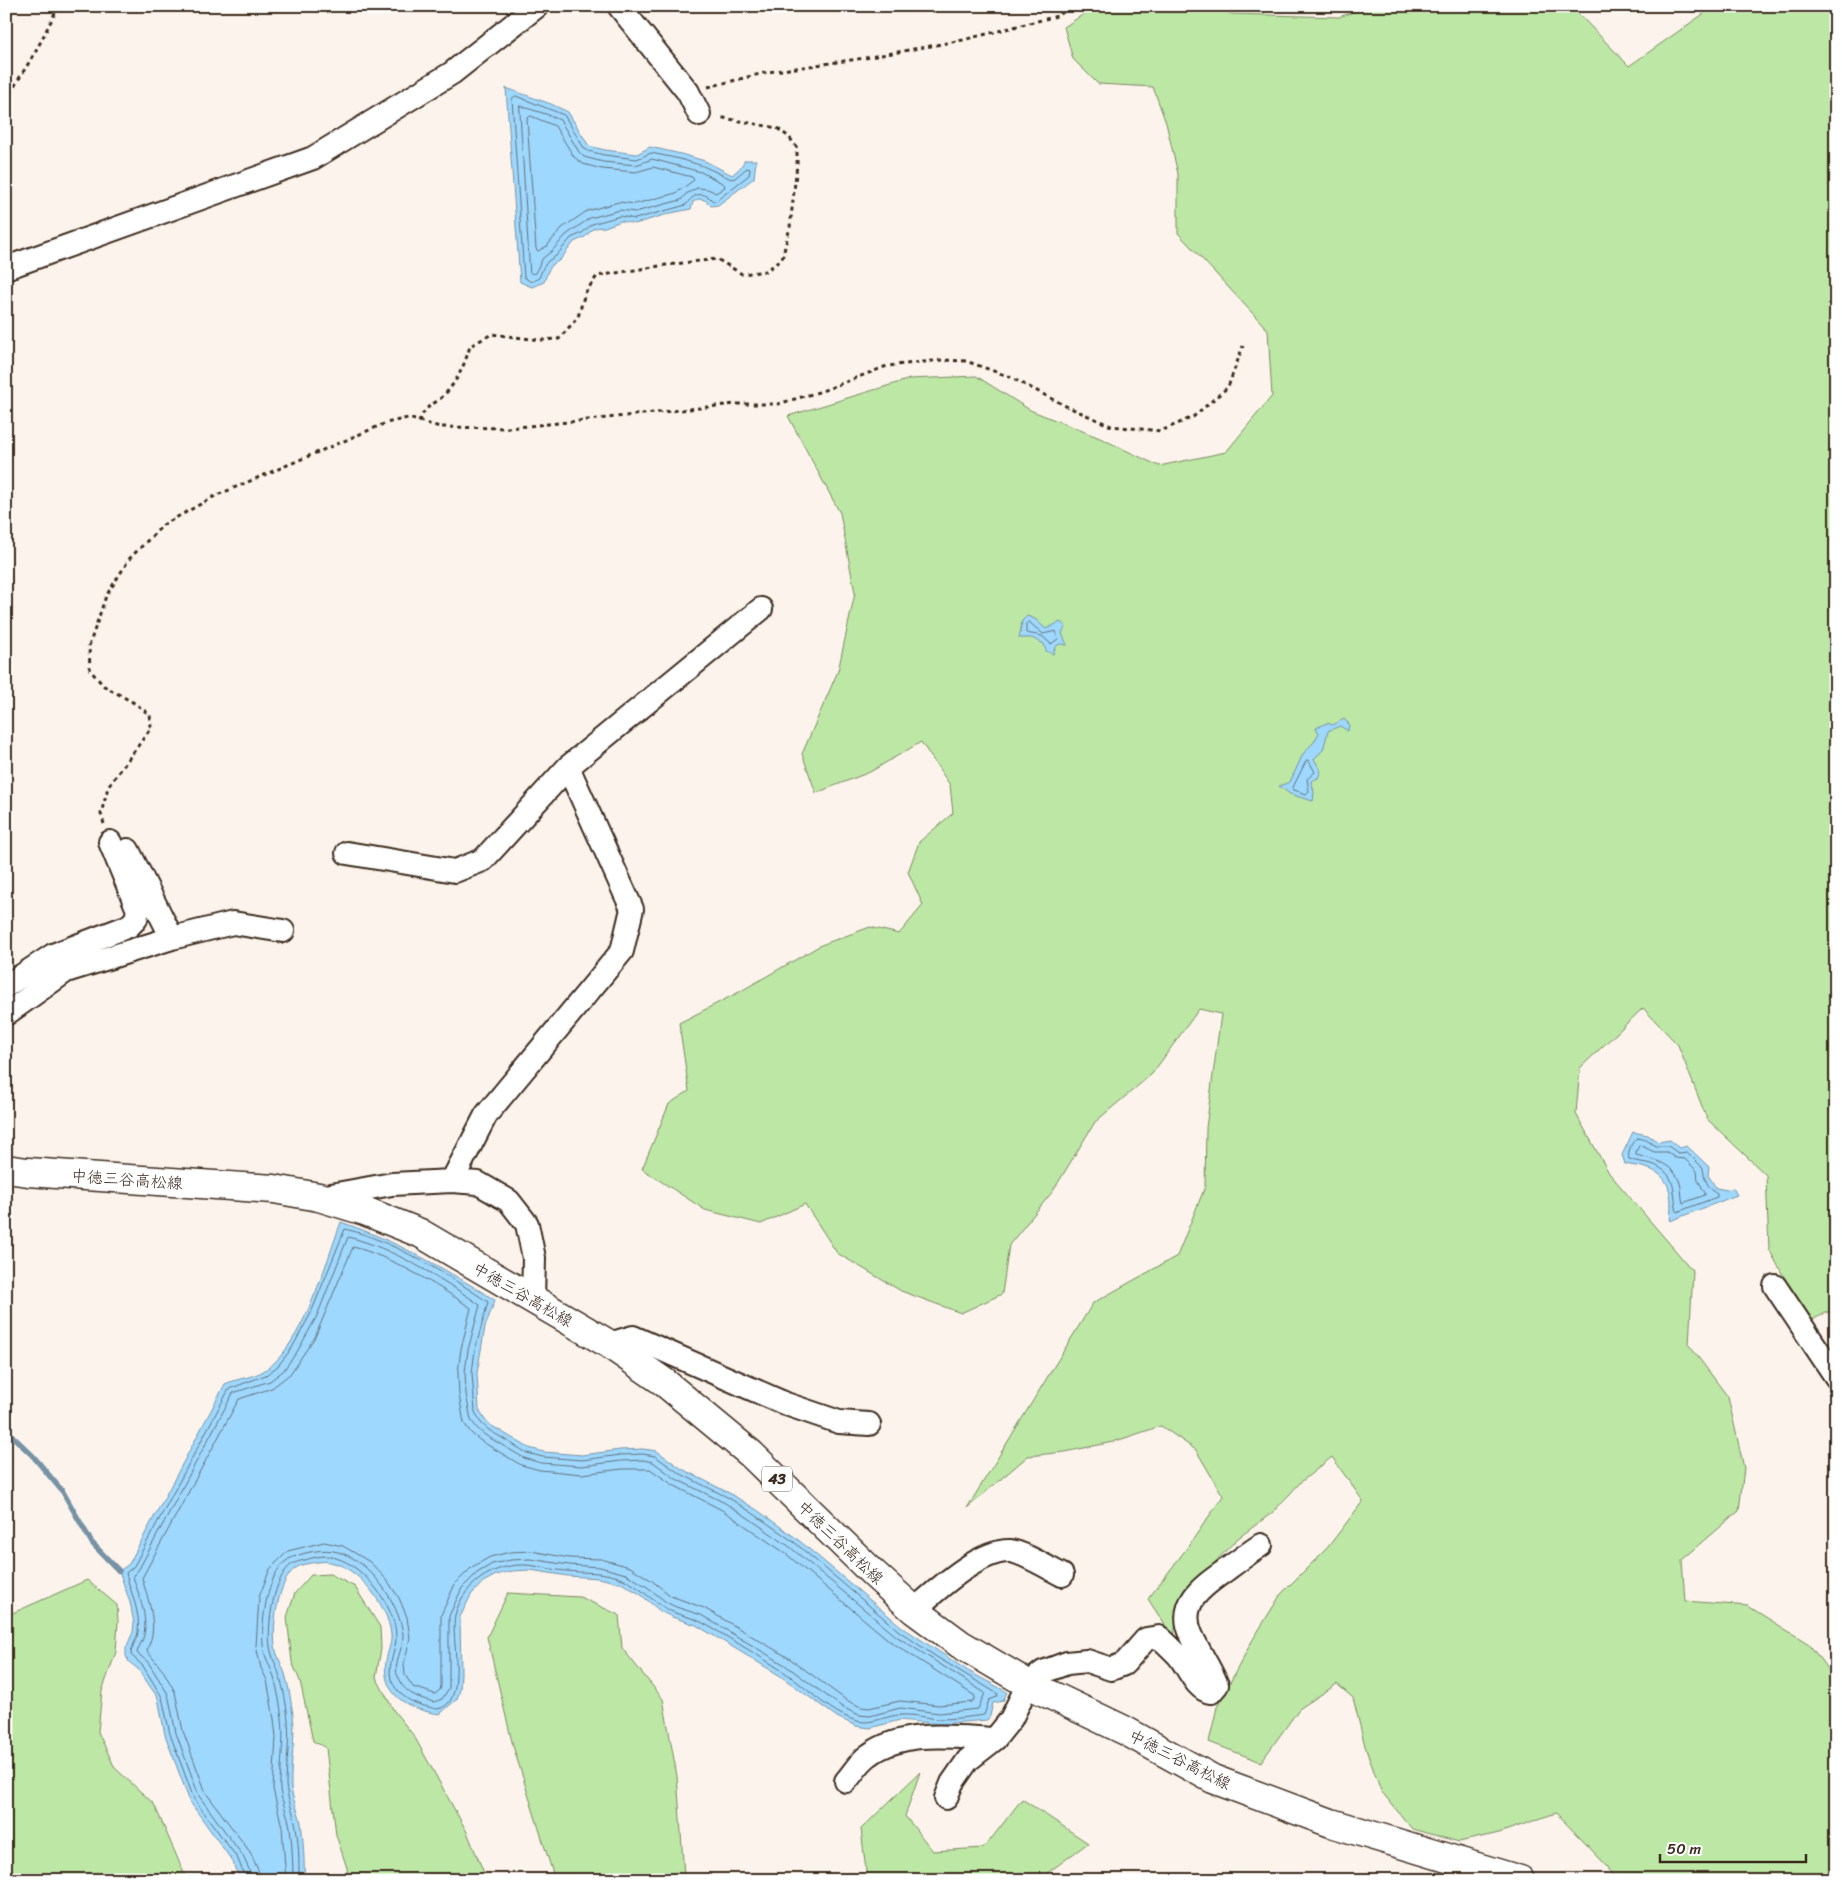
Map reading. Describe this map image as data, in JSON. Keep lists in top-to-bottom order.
{
  "streets": {
    "main road": ["中徳三谷高松線", "43"]
  },
  "scale_bar": "50 m"
}
